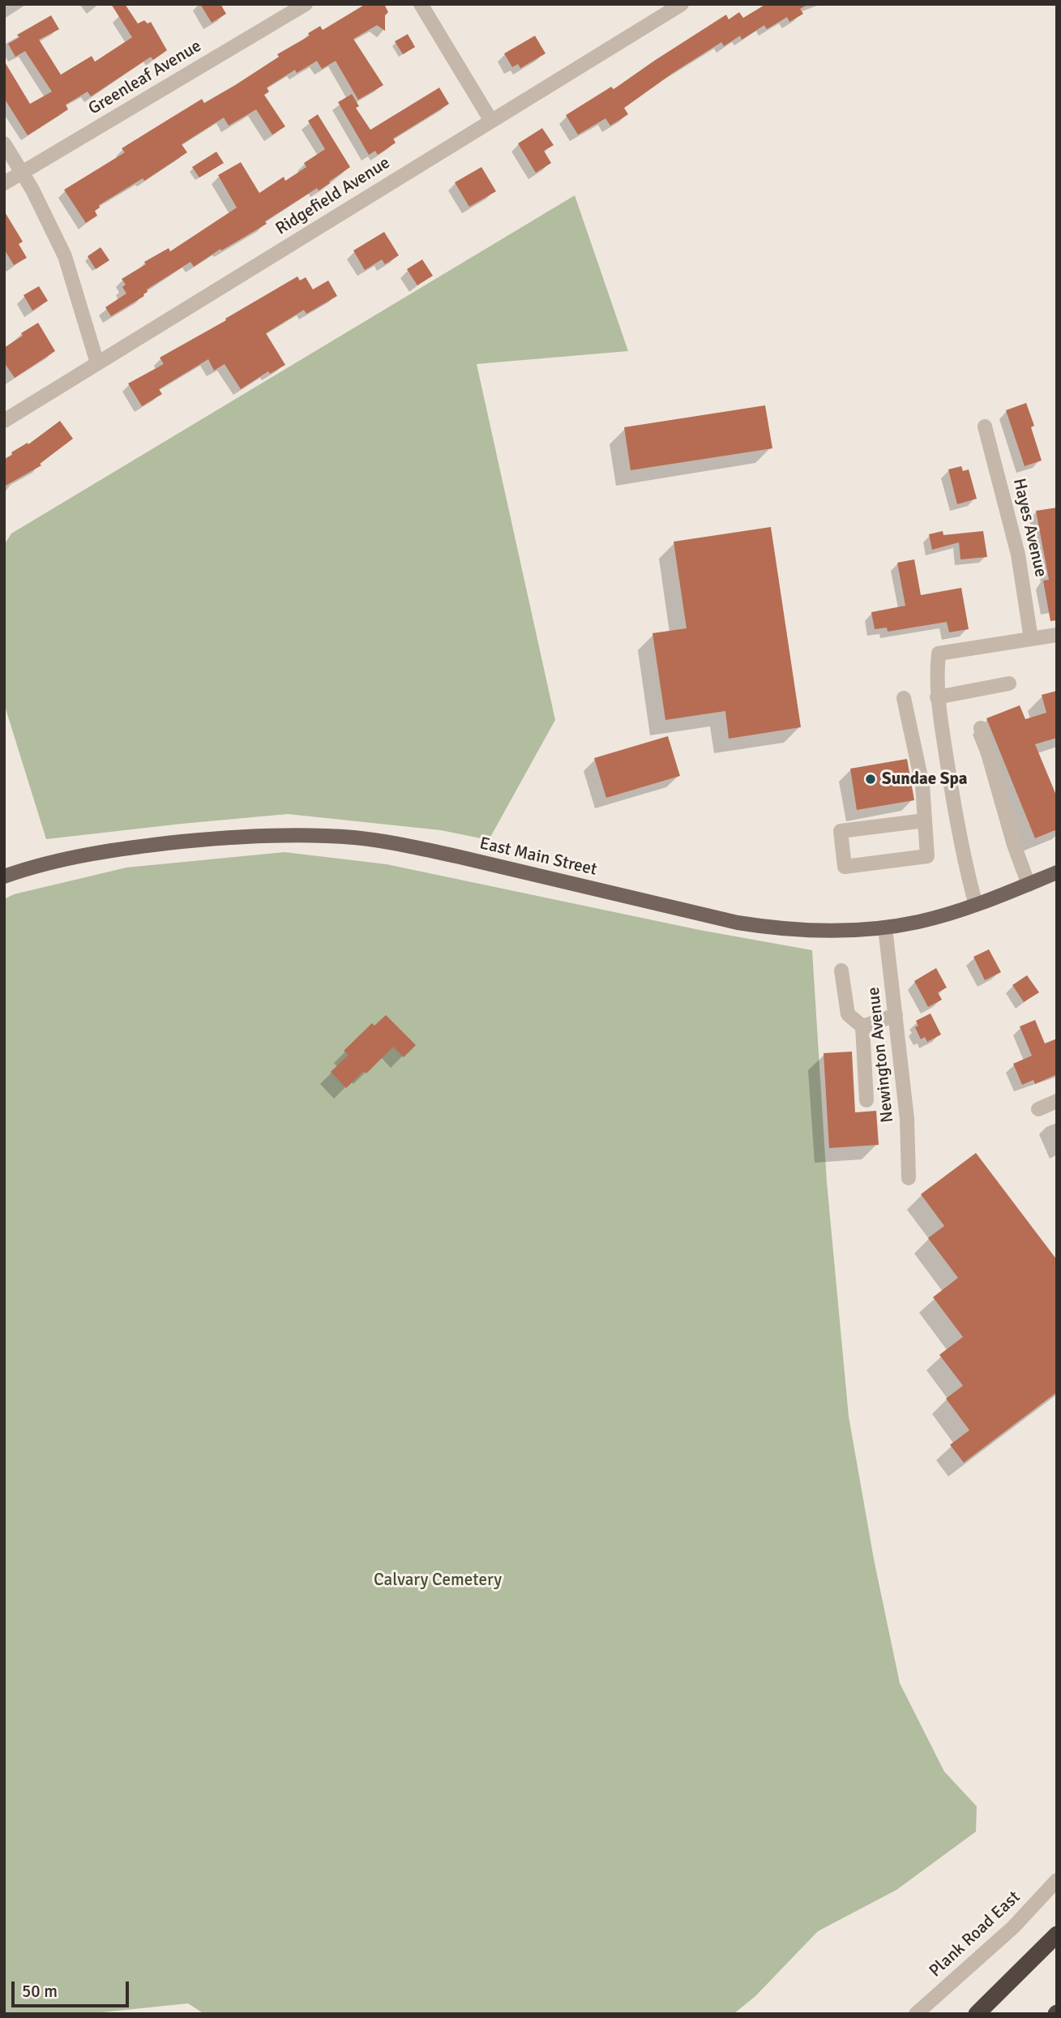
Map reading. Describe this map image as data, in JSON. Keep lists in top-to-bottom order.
{
  "streets": {
    "main road": ["East Main Street"],
    "street": [
      "Greenleaf Avenue",
      "Ridgefield Avenue",
      "Hayes Avenue",
      "Newington Avenue",
      "Plank Road East"
    ]
  },
  "crossings": [
    ["East Main Street", "Newington Avenue"]
  ],
  "parks": ["Calvary Cemetery"],
  "places": ["Sundae Spa"],
  "scale_bar": "50 m"
}
